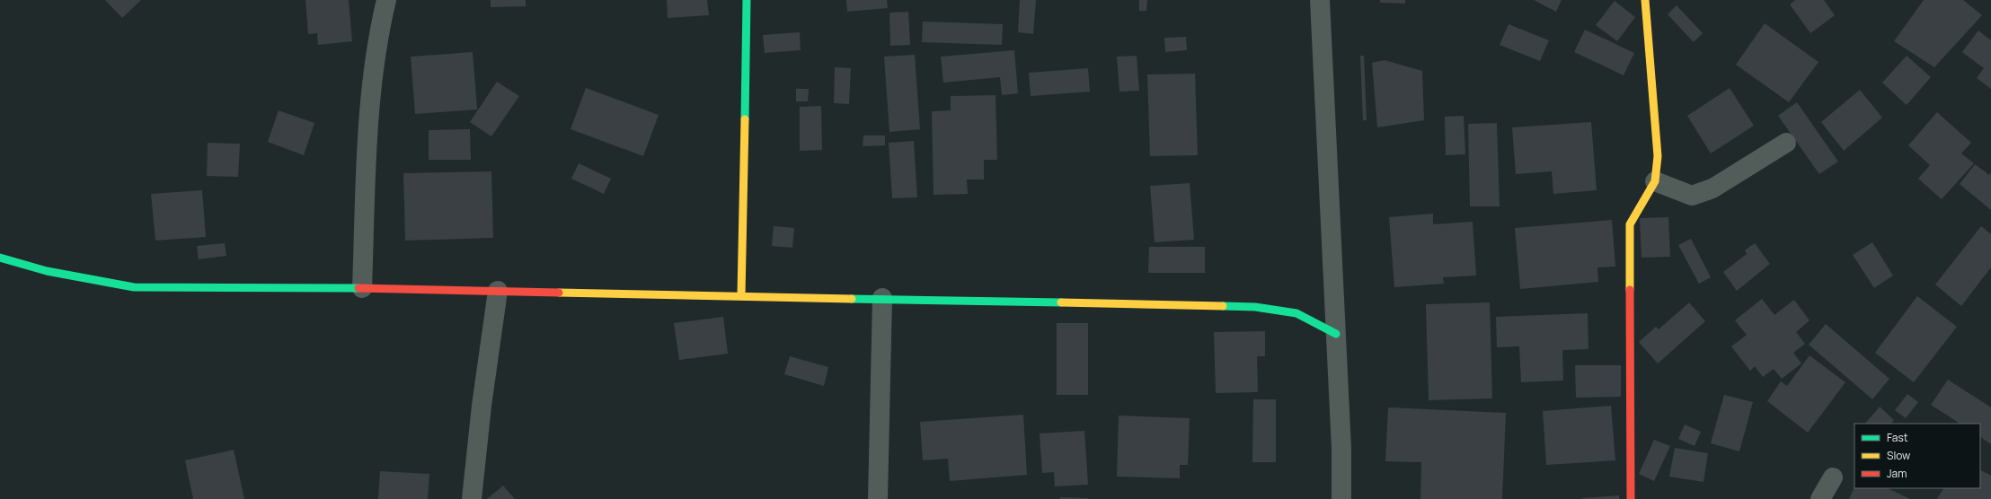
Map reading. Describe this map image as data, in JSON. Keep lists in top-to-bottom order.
{
  "legend": ["Fast", "Slow", "Jam"]
}
